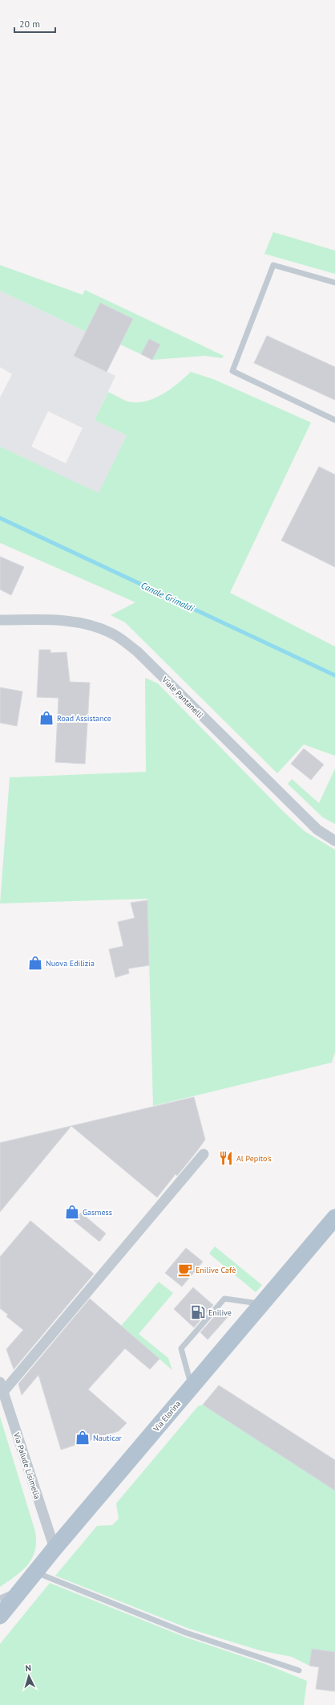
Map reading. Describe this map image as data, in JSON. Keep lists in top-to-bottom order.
{
  "streets": {
    "main road": ["Via Elorina"],
    "street": ["Viale Pantanelli", "Via Palude Lisimelia"]
  },
  "crossings": [
    ["Via Elorina", "Via Palude Lisimelia"]
  ],
  "water": ["Canale Grimaldi"],
  "places": {
    "shop": [
      "Road Assistance",
      "Nuova Edilizia",
      "Gasmess",
      "Nauticar"
    ],
    "restaurant": ["Al Pepito's"],
    "cafe": ["Enilive Cafè"],
    "fuel station": ["Enilive"]
  },
  "scale_bar": "20 m",
  "north": "top"
}
